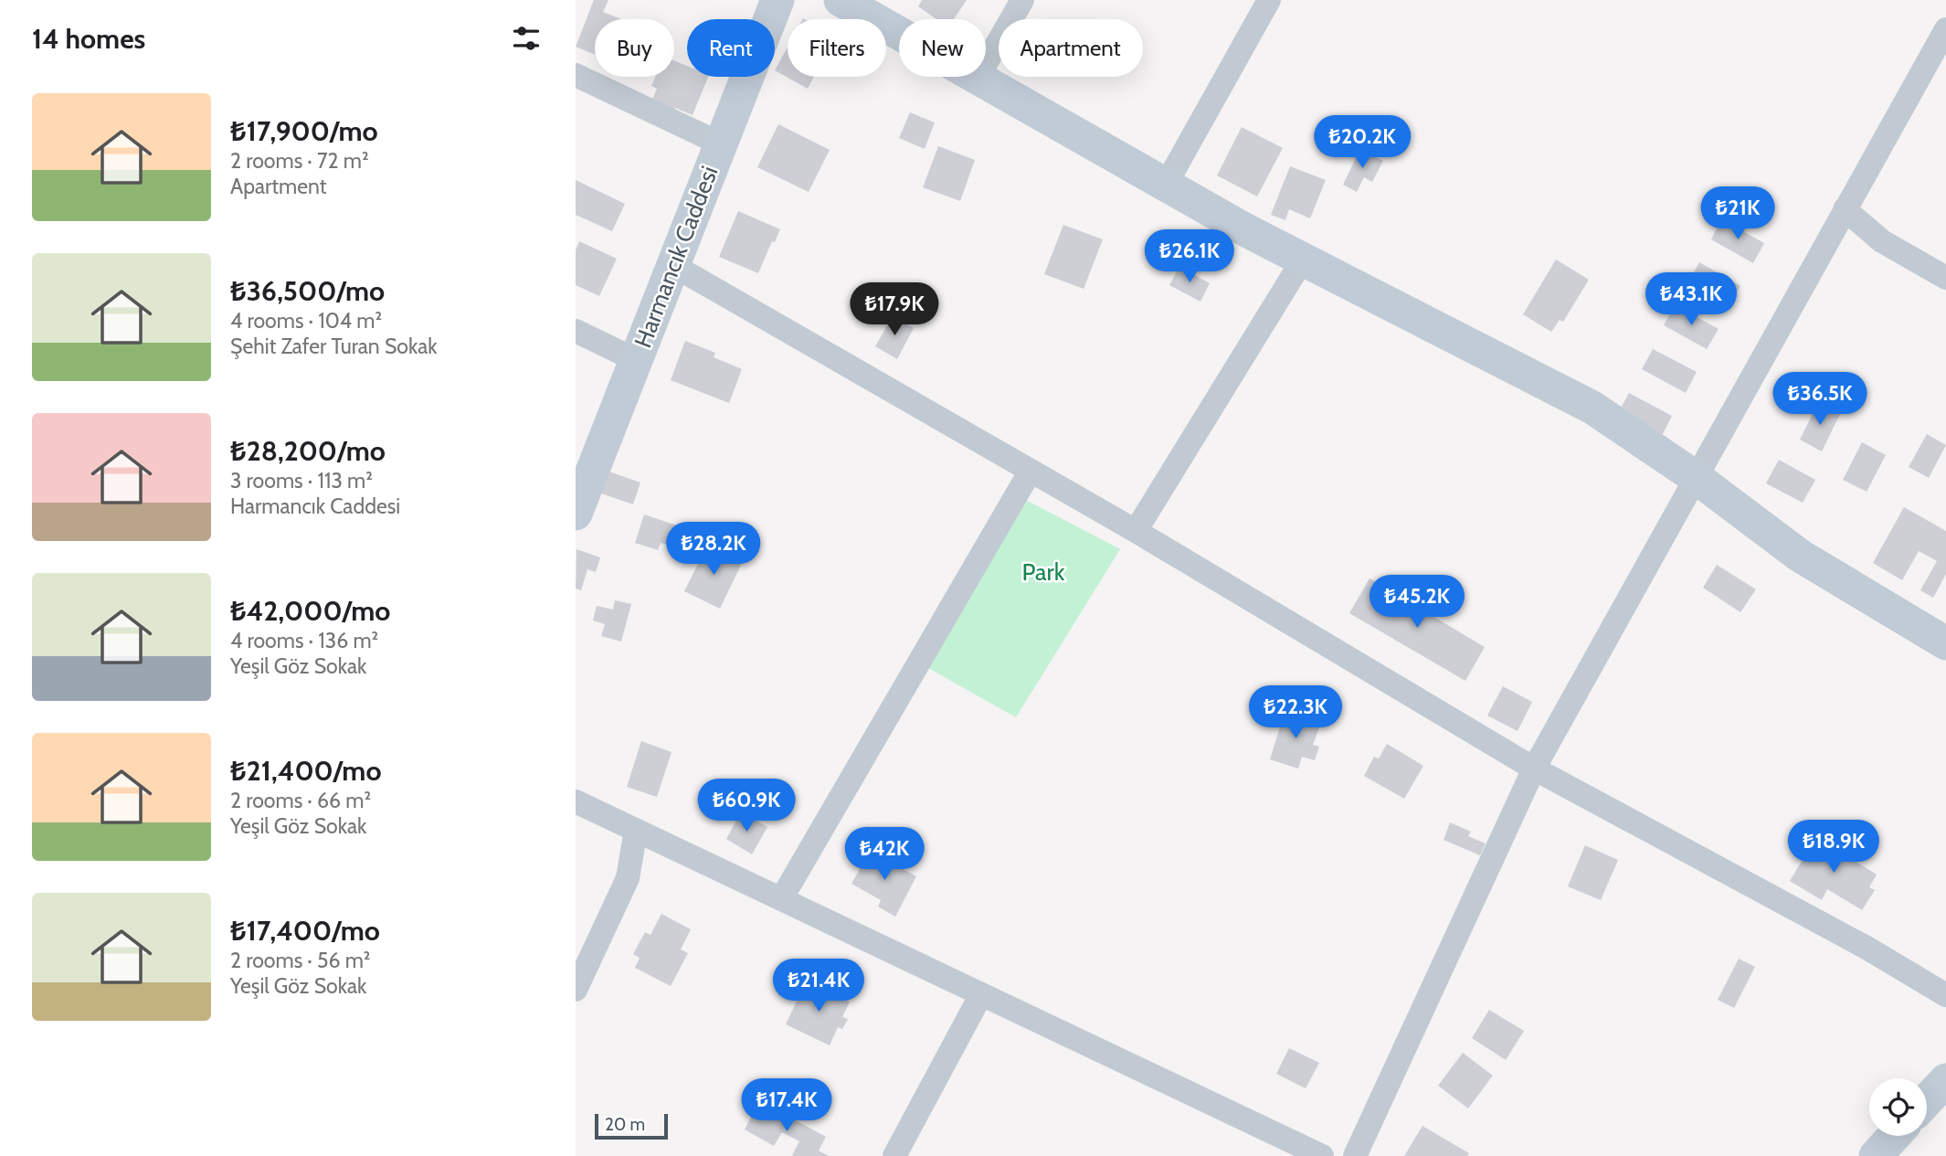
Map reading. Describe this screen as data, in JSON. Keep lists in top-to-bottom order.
{
  "streets": {
    "street": ["Harmancık Caddesi"]
  },
  "parks": ["Park"],
  "scale_bar": "20 m",
  "page": {
    "heading": "14 homes",
    "chip": [
      "Buy",
      "Rent",
      "Filters",
      "New",
      "Apartment"
    ],
    "list": [
      {
        "name": "₺17,900/mo",
        "note": "2 rooms · 72 m² · Apartment"
      },
      {
        "name": "₺36,500/mo",
        "note": "4 rooms · 104 m² · Şehit Zafer Turan Sokak"
      },
      {
        "name": "₺28,200/mo",
        "note": "3 rooms · 113 m² · Harmancık Caddesi"
      },
      {
        "name": "₺42,000/mo",
        "note": "4 rooms · 136 m² · Yeşil Göz Sokak"
      },
      {
        "name": "₺21,400/mo",
        "note": "2 rooms · 66 m² · Yeşil Göz Sokak"
      },
      {
        "name": "₺17,400/mo",
        "note": "2 rooms · 56 m² · Yeşil Göz Sokak"
      }
    ],
    "price": [
      "₺20.2K",
      "₺21K",
      "₺26.1K",
      "₺43.1K",
      "₺17.9K",
      "₺36.5K",
      "₺28.2K",
      "₺45.2K",
      "₺22.3K",
      "₺60.9K",
      "₺18.9K",
      "₺42K",
      "₺21.4K",
      "₺17.4K"
    ],
    "scale": "20 m"
  }
}
